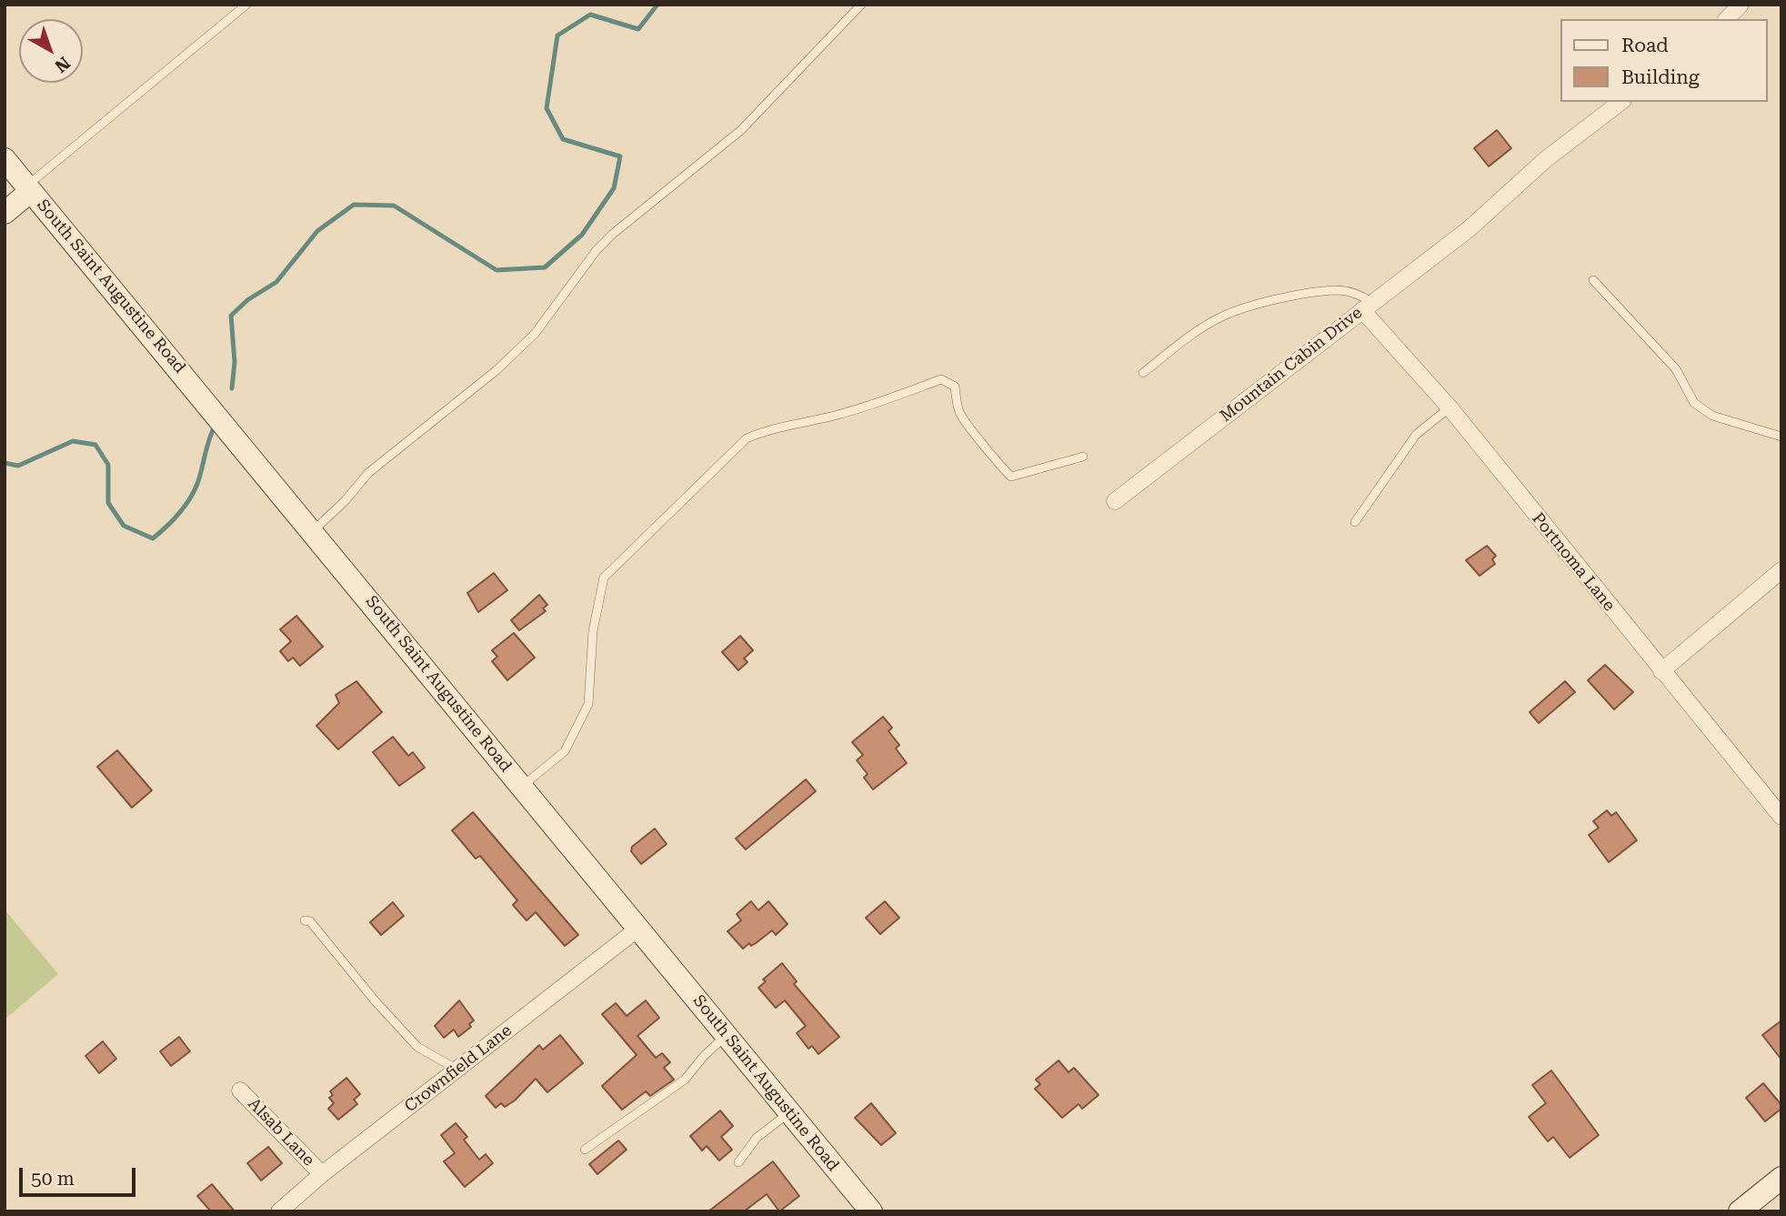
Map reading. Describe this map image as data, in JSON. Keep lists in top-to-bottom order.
{
  "streets": {
    "street": [
      "South Saint Augustine Road",
      "Mountain Cabin Drive",
      "Portnoma Lane",
      "Crownfield Lane",
      "Alsab Lane"
    ]
  },
  "crossings": [
    ["South Saint Augustine Road", "Crownfield Lane"],
    ["Mountain Cabin Drive", "Portnoma Lane"],
    ["Crownfield Lane", "Alsab Lane"]
  ],
  "legend": ["Road", "Building"],
  "scale_bar": "50 m",
  "north": "bottom right"
}
